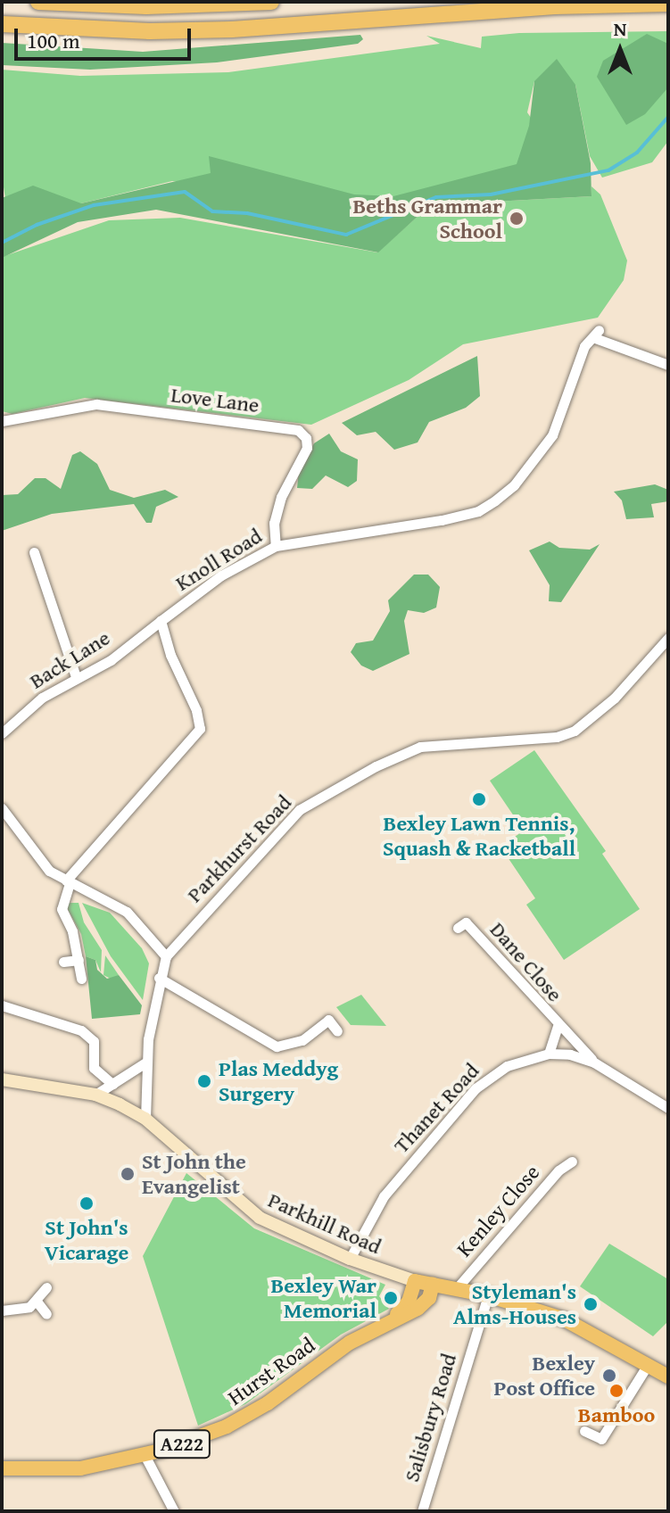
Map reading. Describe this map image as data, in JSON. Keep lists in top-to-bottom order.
{
  "streets": {
    "main road": ["Parkhill Road", "Hurst Road", "A222"],
    "street": [
      "Love Lane",
      "Knoll Road",
      "Back Lane",
      "Parkhurst Road",
      "Dane Close",
      "Thanet Road",
      "Kenley Close",
      "Salisbury Road"
    ]
  },
  "crossings": [
    ["Love Lane", "Knoll Road"],
    ["Knoll Road", "Back Lane"],
    ["Parkhurst Road", "Parkhill Road"],
    ["Dane Close", "Thanet Road"],
    ["Thanet Road", "Parkhill Road"],
    ["Parkhill Road", "Hurst Road"]
  ],
  "places": [
    "Beths Grammar School",
    "Bexley Lawn Tennis, Squash & Racketball",
    "Plas Meddyg Surgery",
    "St John the Evangelist",
    "St John's Vicarage",
    "Bexley War Memorial",
    "Styleman's Alms-Houses",
    "Bexley Post Office",
    "Bamboo"
  ],
  "scale_bar": "100 m",
  "north": "top"
}
